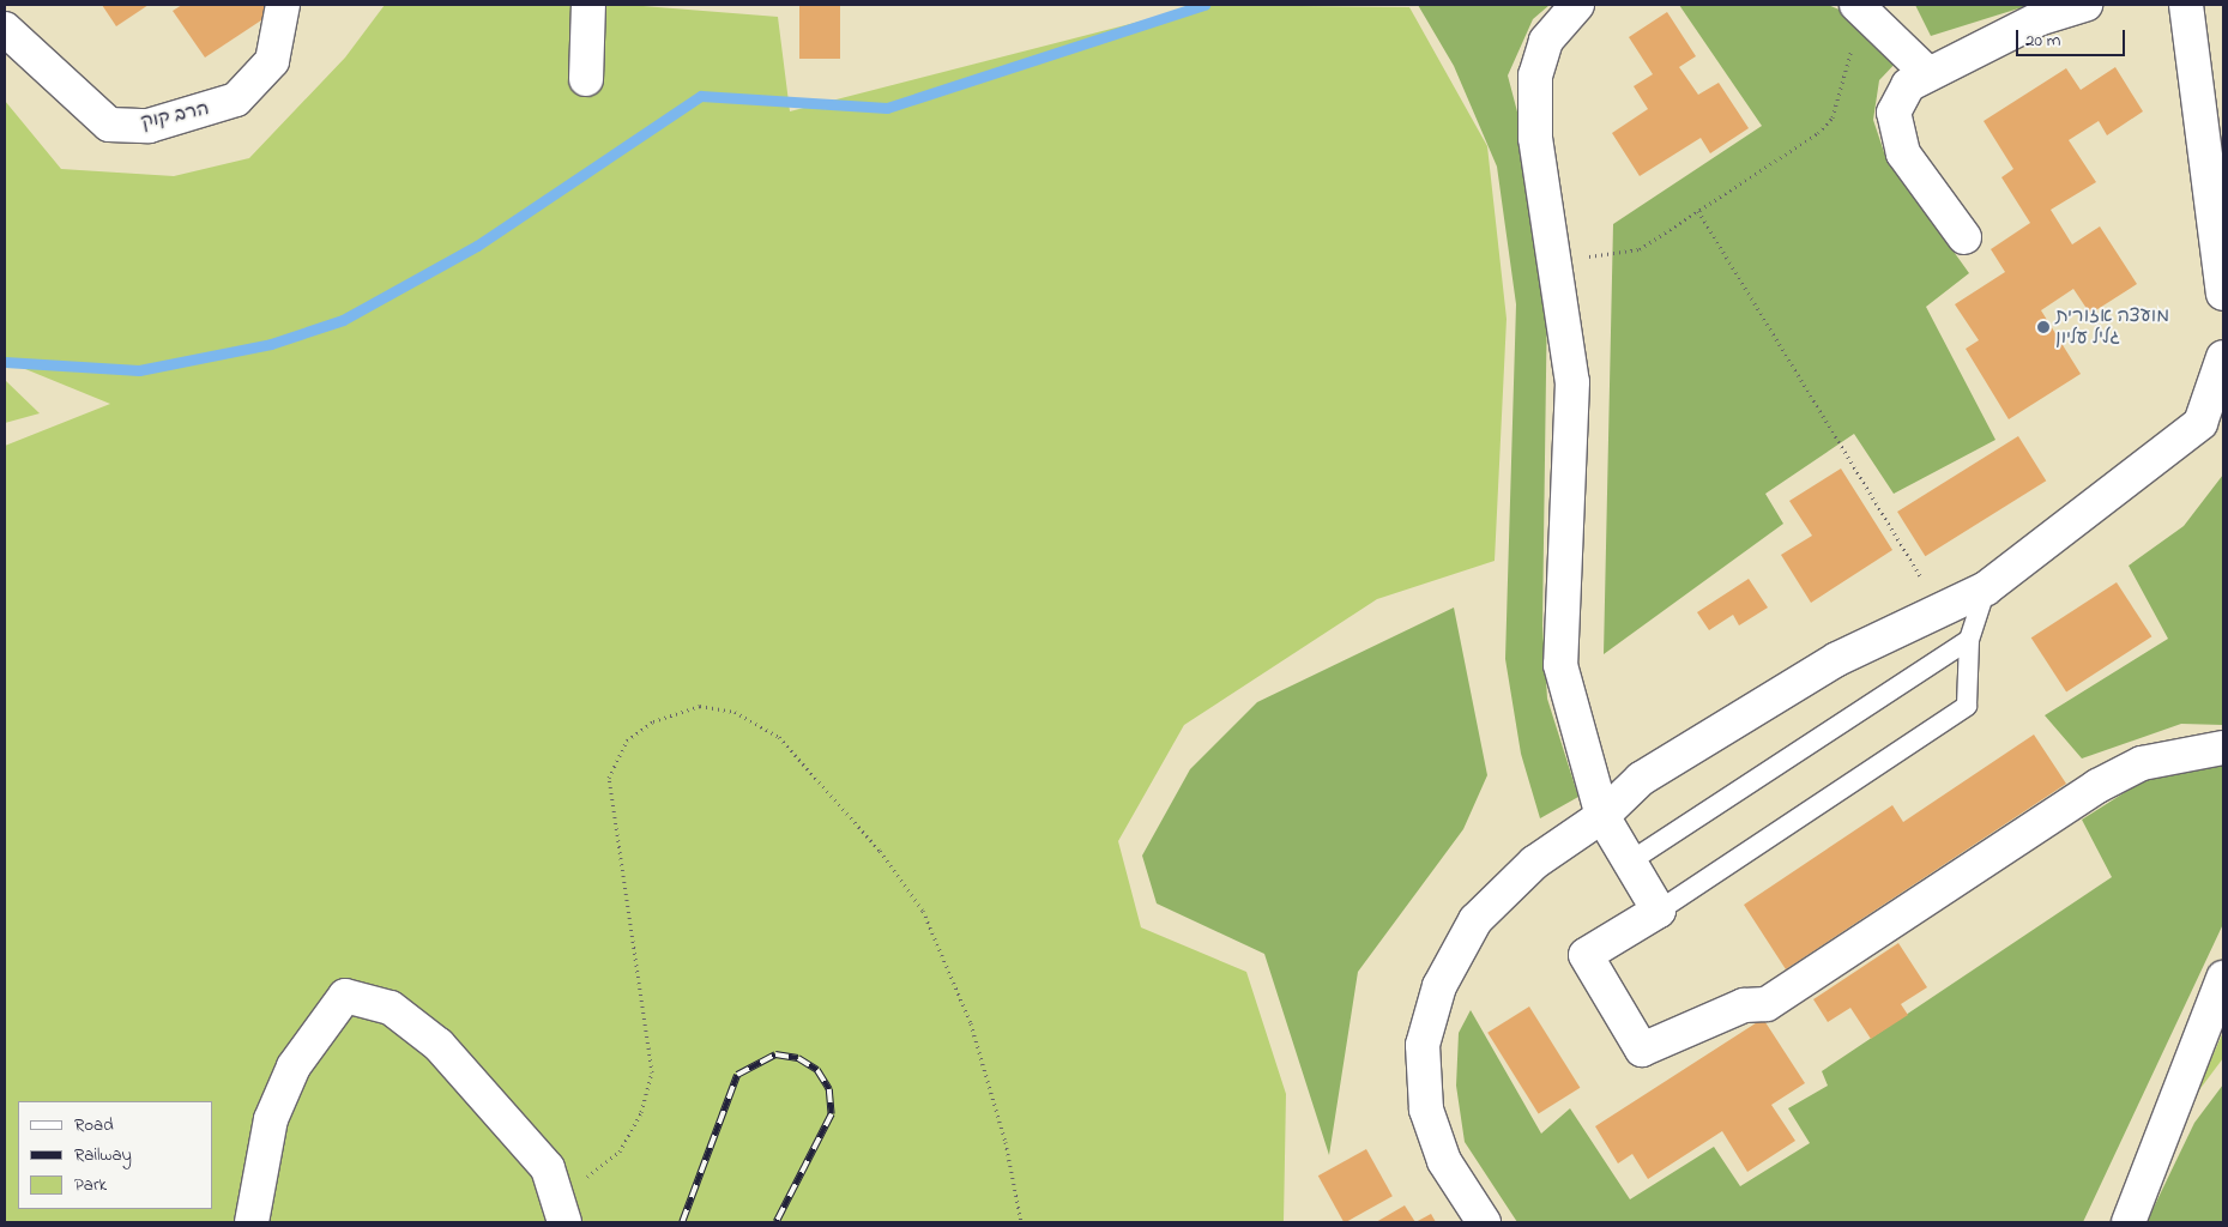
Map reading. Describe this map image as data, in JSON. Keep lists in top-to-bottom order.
{
  "streets": {
    "street": ["הרב קוק"]
  },
  "places": ["מועצה אזורית גליל עליון"],
  "legend": ["Road", "Railway", "Park"],
  "scale_bar": "20 m"
}
